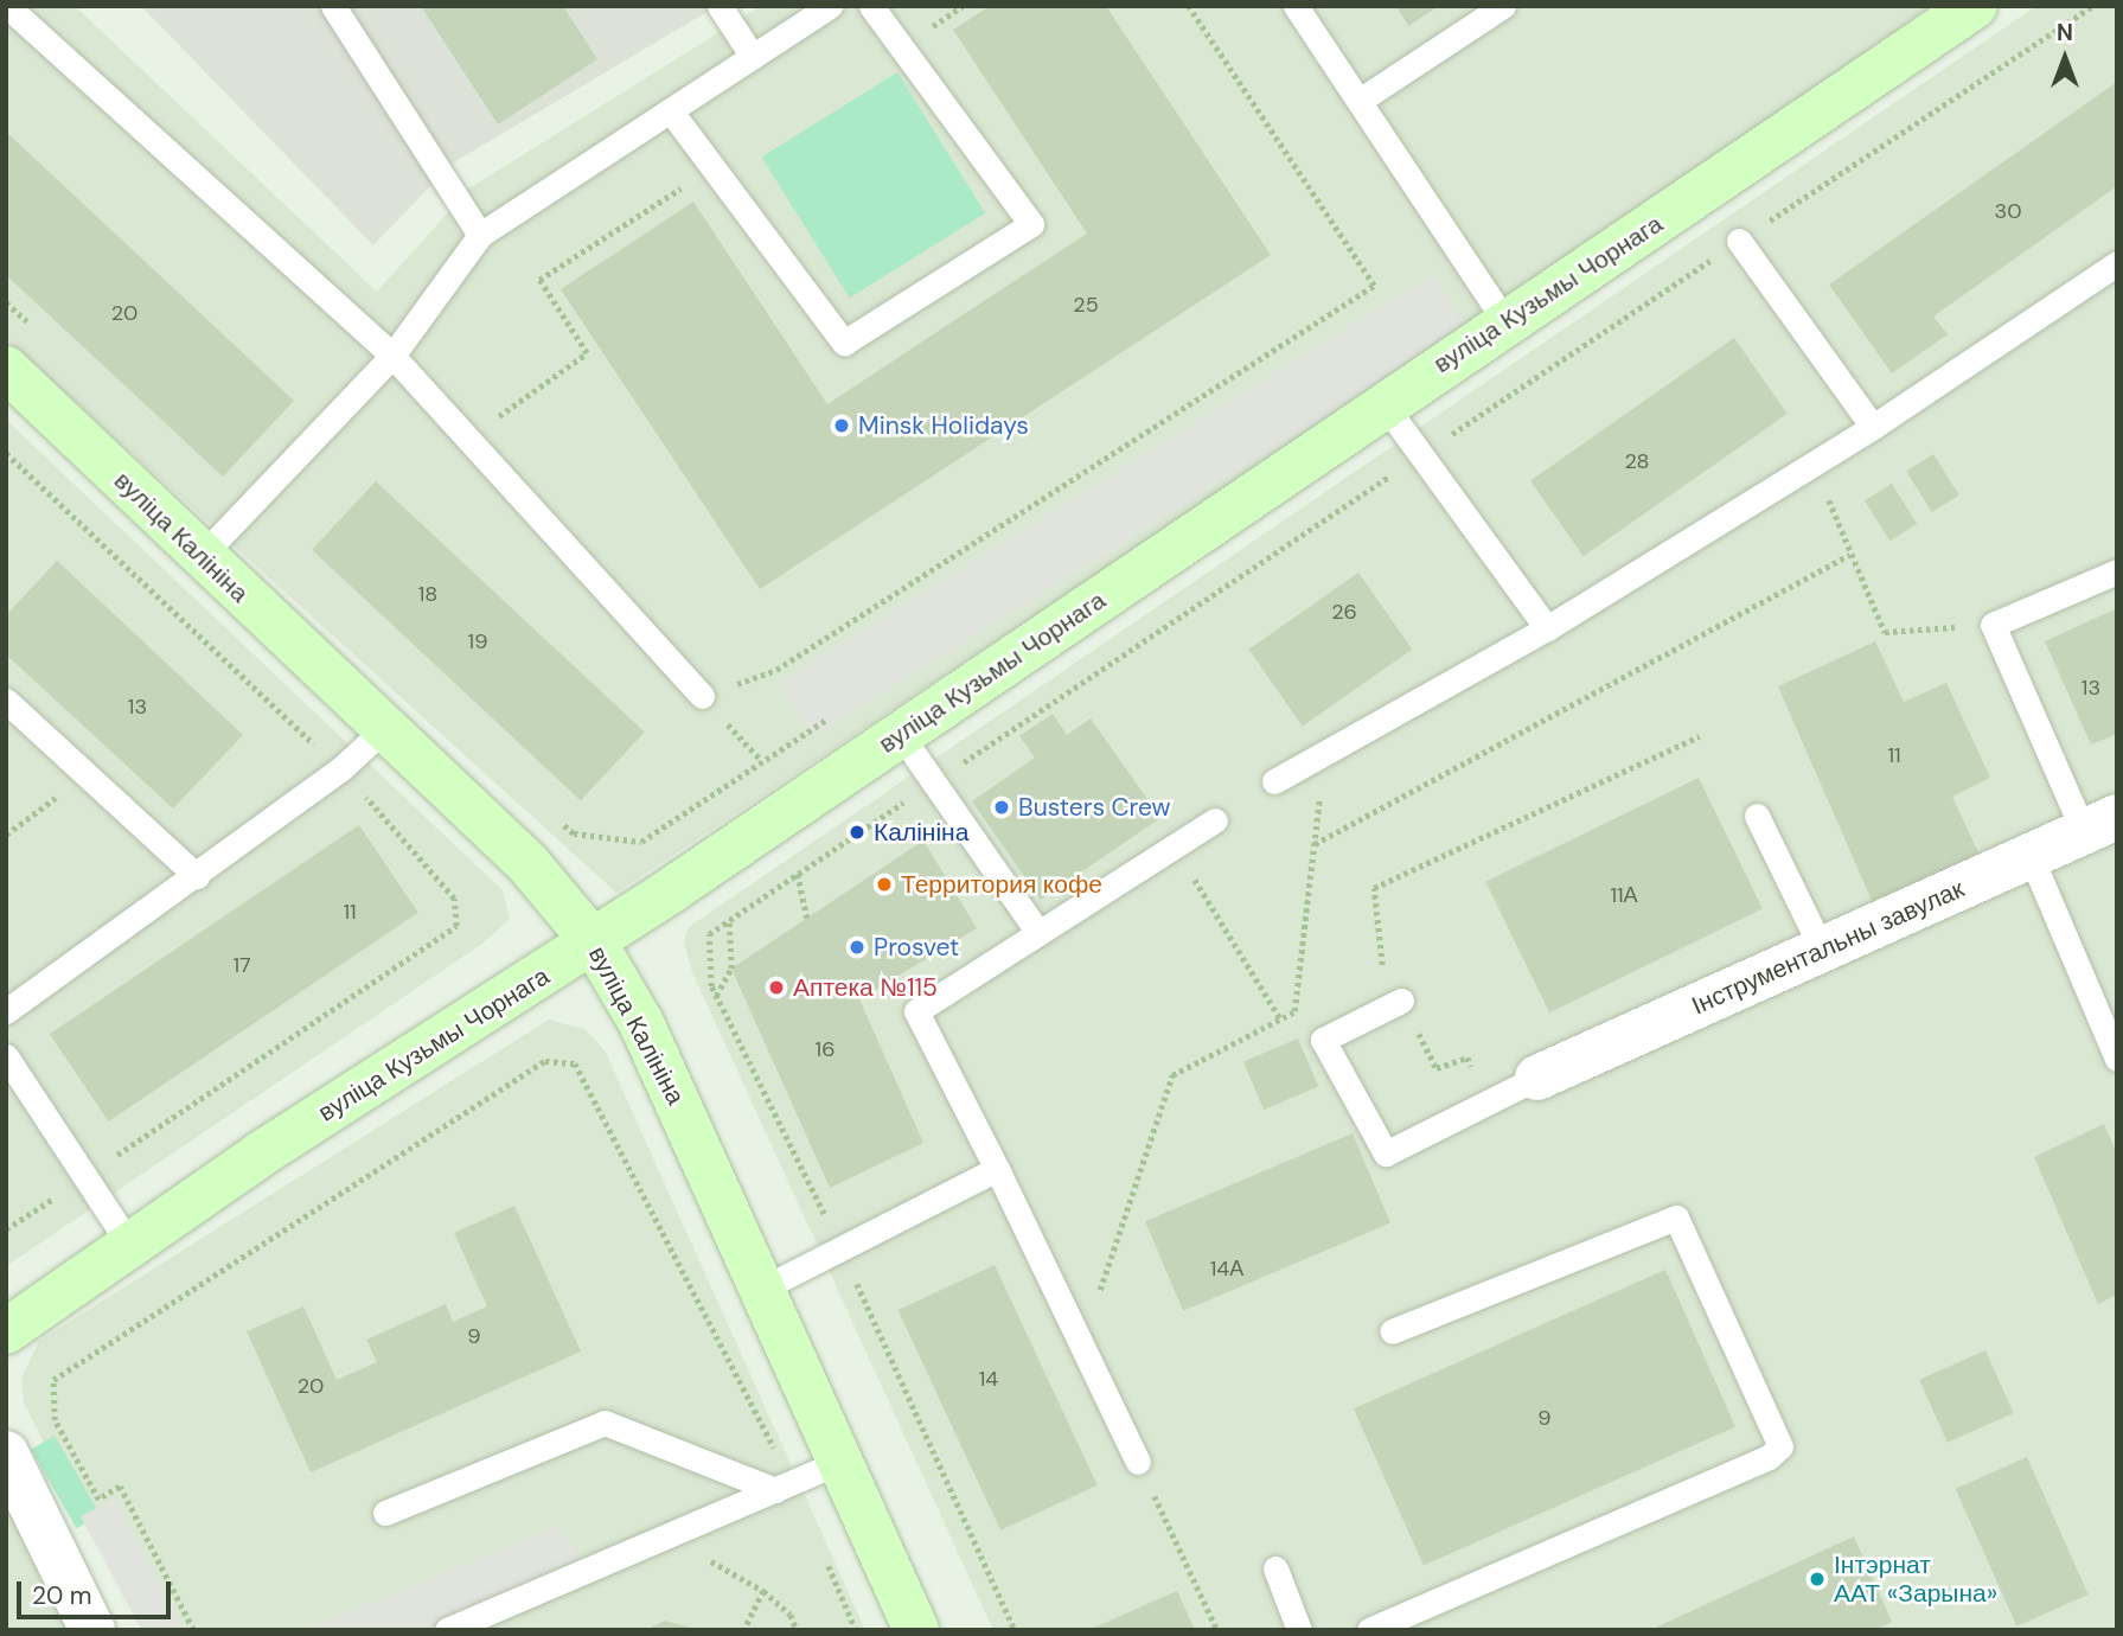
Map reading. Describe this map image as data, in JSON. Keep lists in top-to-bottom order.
{
  "streets": {
    "main road": ["вуліца Кузьмы Чорнага", "вуліца Калініна"],
    "street": ["Інструментальны завулак"]
  },
  "crossings": [
    ["вуліца Кузьмы Чорнага", "вуліца Калініна"]
  ],
  "places": [
    "Minsk Holidays",
    "Busters Crew",
    "Калініна",
    "Территория кофе",
    "Prosvet",
    "Аптека №115",
    "Інтэрнат ААТ «Зарына»"
  ],
  "house_numbers": [
    "30",
    "25",
    "20",
    "28",
    "18",
    "26",
    "19",
    "13",
    "13",
    "11",
    "11А",
    "11",
    "17",
    "16",
    "14А",
    "9",
    "14",
    "20",
    "9"
  ],
  "scale_bar": "20 m",
  "north": "top"
}
